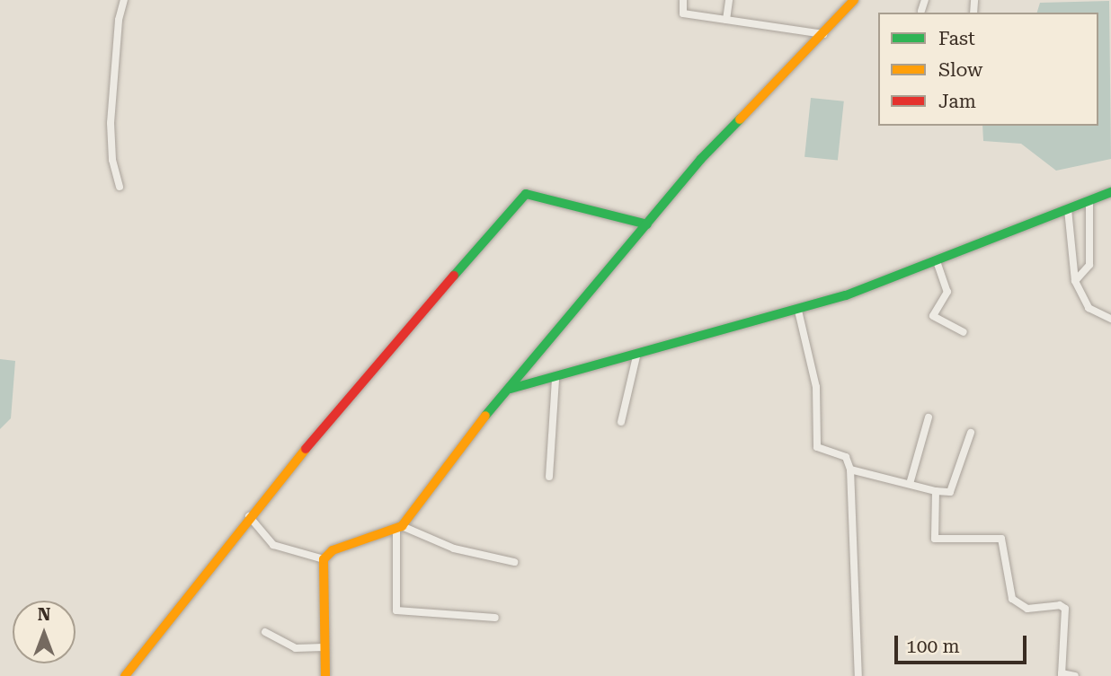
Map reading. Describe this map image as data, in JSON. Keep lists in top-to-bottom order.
{
  "legend": ["Fast", "Slow", "Jam"],
  "scale_bar": "100 m",
  "north": "top"
}
